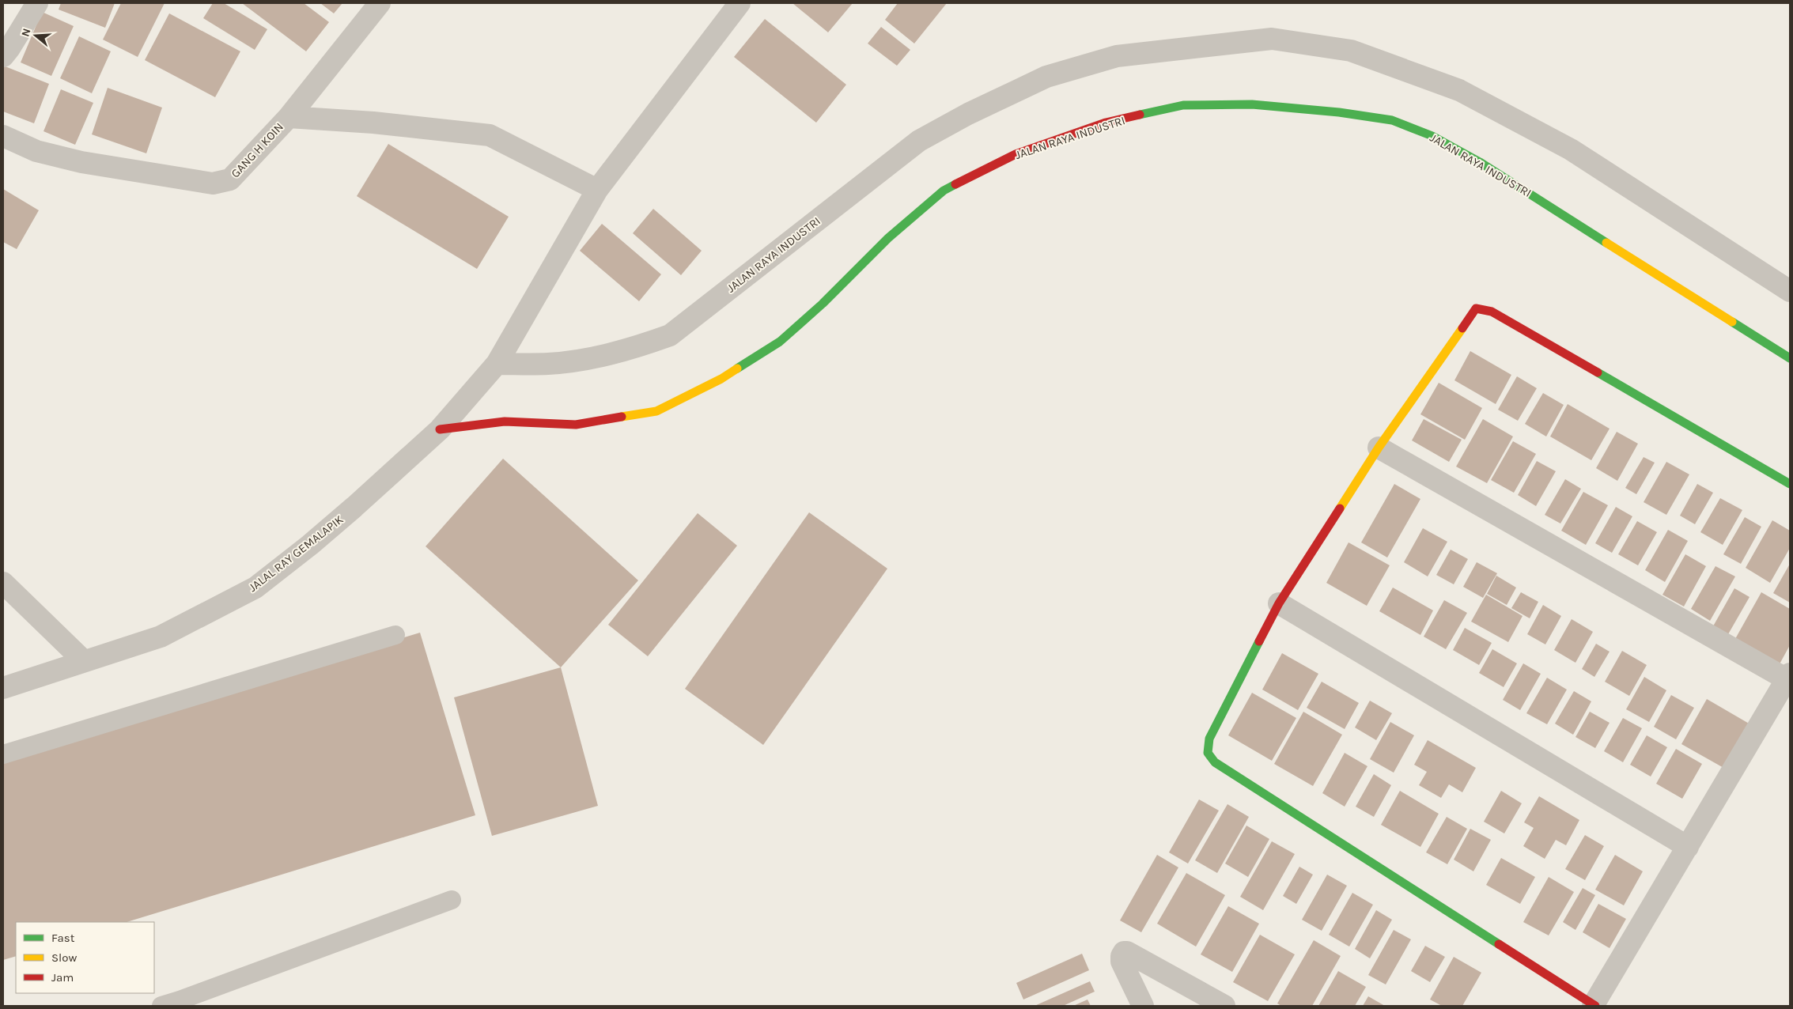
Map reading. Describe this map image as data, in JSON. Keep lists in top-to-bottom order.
{
  "streets": {
    "street": ["JALAN RAYA INDUSTRI", "GANG H KOIN", "JALAL RAY GEMALAPIK"]
  },
  "crossings": [
    ["JALAN RAYA INDUSTRI", "JALAL RAY GEMALAPIK"],
    ["GANG H KOIN", "JALAL RAY GEMALAPIK"]
  ],
  "legend": ["Fast", "Slow", "Jam"],
  "north": "left"
}
